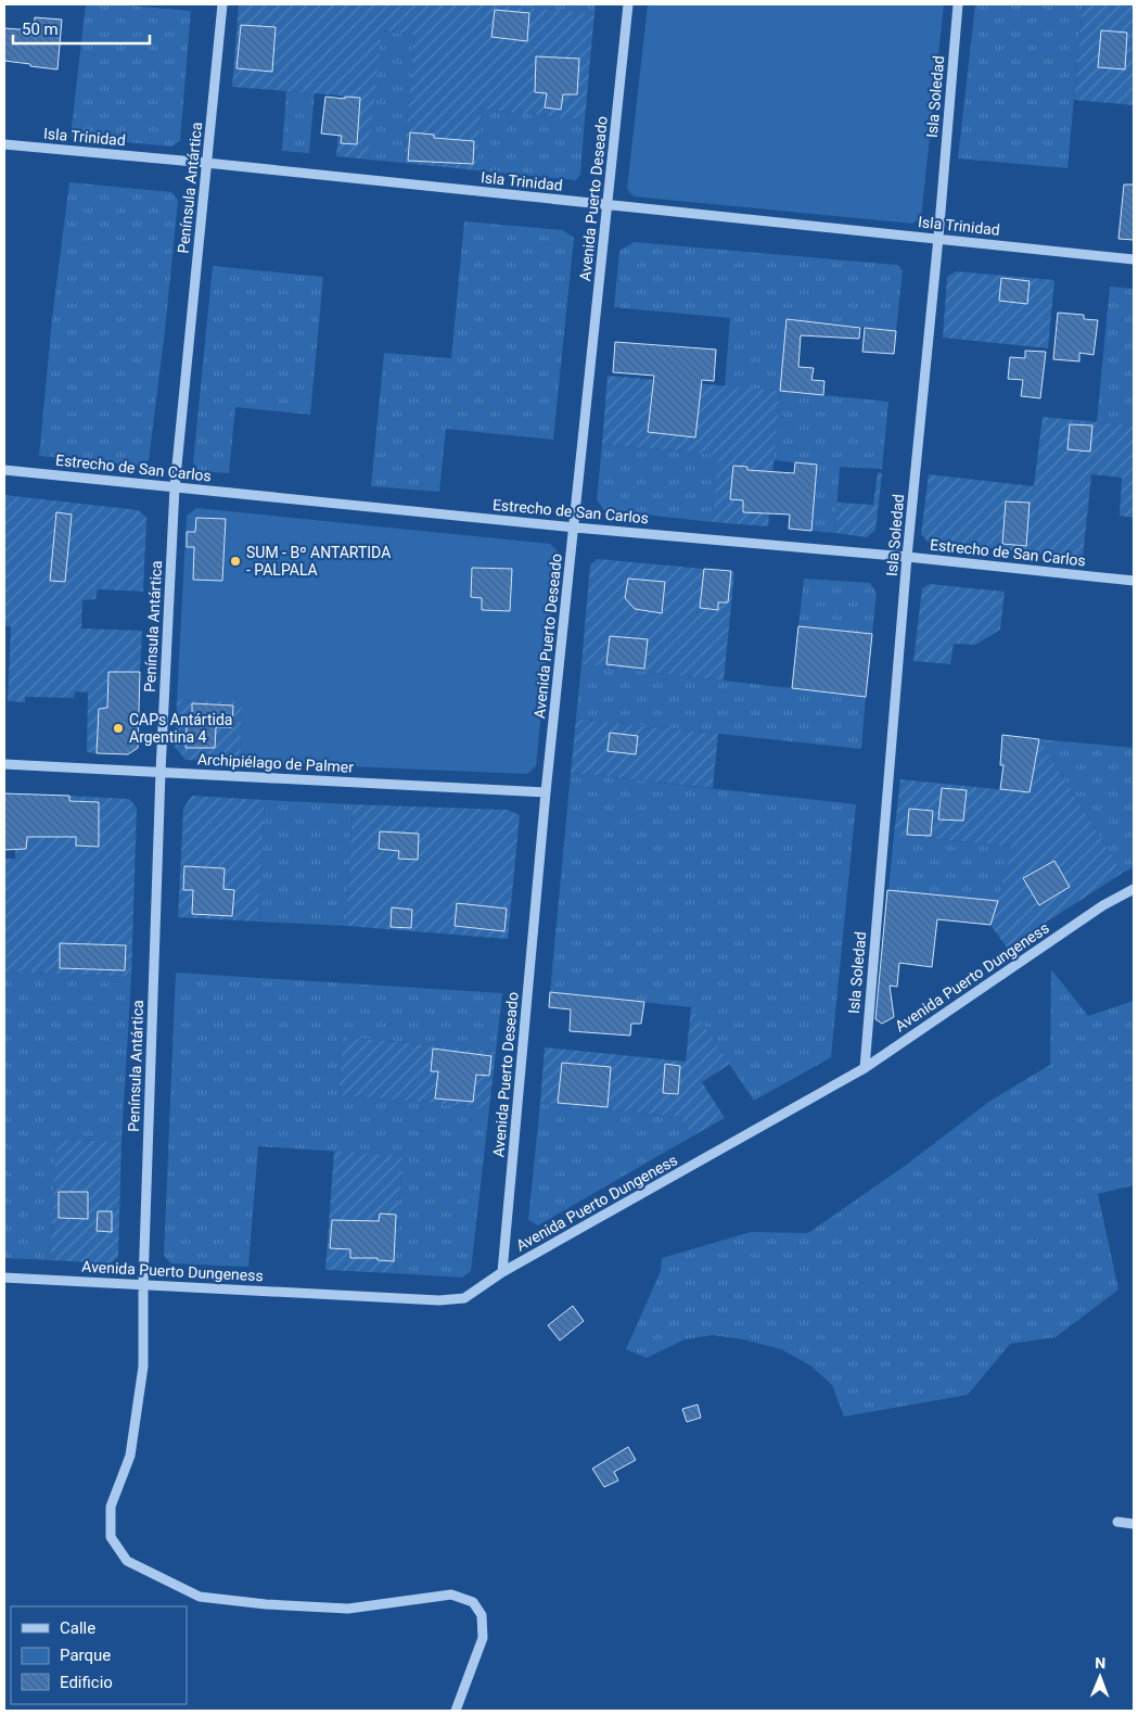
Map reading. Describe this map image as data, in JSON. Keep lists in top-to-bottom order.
{
  "streets": {
    "street": [
      "Isla Soledad",
      "Isla Trinidad",
      "Península Antártica",
      "Avenida Puerto Deseado",
      "Estrecho de San Carlos",
      "Archipiélago de Palmer",
      "Avenida Puerto Dungeness"
    ]
  },
  "crossings": [
    ["Isla Soledad", "Isla Trinidad"],
    ["Isla Soledad", "Estrecho de San Carlos"],
    ["Isla Soledad", "Avenida Puerto Dungeness"],
    ["Isla Trinidad", "Península Antártica"],
    ["Isla Trinidad", "Avenida Puerto Deseado"],
    ["Península Antártica", "Estrecho de San Carlos"],
    ["Península Antártica", "Archipiélago de Palmer"],
    ["Península Antártica", "Avenida Puerto Dungeness"],
    ["Avenida Puerto Deseado", "Estrecho de San Carlos"],
    ["Avenida Puerto Deseado", "Archipiélago de Palmer"],
    ["Avenida Puerto Deseado", "Avenida Puerto Dungeness"]
  ],
  "places": ["SUM - Bº ANTARTIDA - PALPALA", "CAPs Antártida Argentina 4"],
  "legend": ["Calle", "Parque", "Edificio"],
  "scale_bar": "50 m",
  "north": "top"
}
